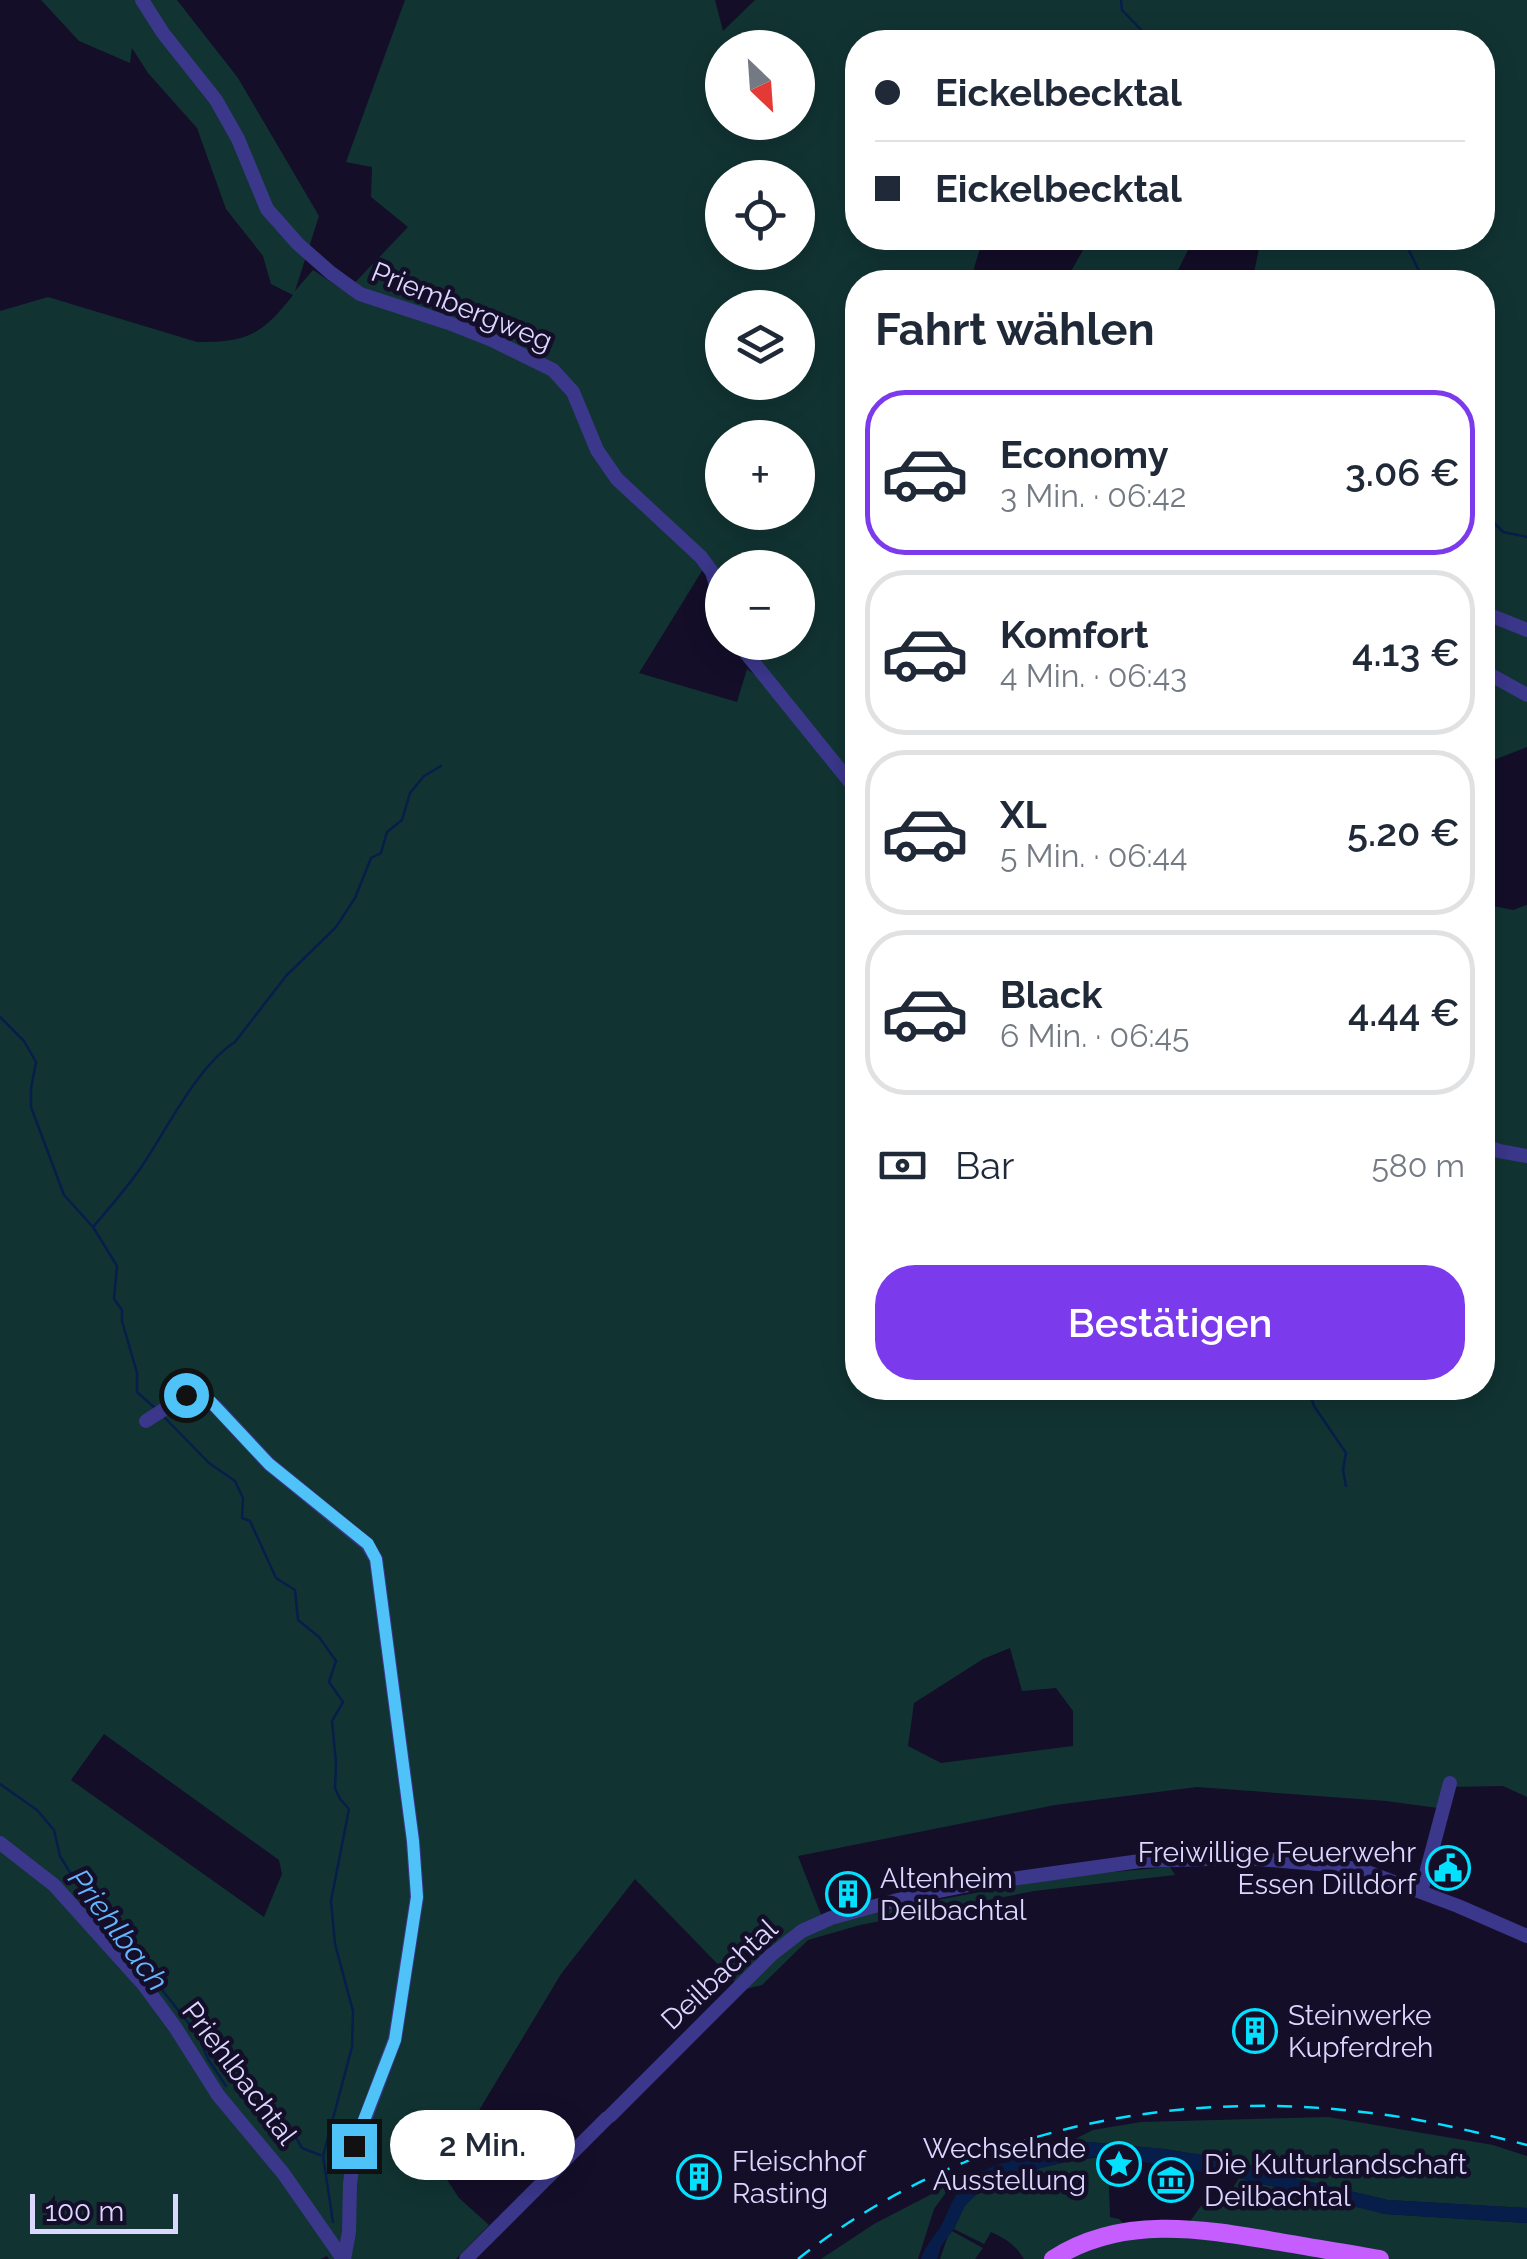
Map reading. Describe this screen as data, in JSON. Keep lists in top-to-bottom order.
{
  "streets": {
    "street": ["Priembergweg", "Deilbachtal", "Priehlbachtal"]
  },
  "water": ["Priehlbach"],
  "places": {
    "public building": ["Freiwillige Feuerwehr Essen Dilldorf"],
    "building": ["Altenheim Deilbachtal", "Steinwerke Kupferdreh", "Fleischhof Rasting"],
    "place": ["Wechselnde Ausstellung"],
    "museum": ["Die Kulturlandschaft Deilbachtal"]
  },
  "scale_bar": "100 m",
  "north": "bottom right",
  "page": {
    "map_buttons": ["+", "−"],
    "banner": ["Eickelbecktal", "Eickelbecktal"],
    "heading": "Fahrt wählen",
    "list": [
      {
        "name": "Economy",
        "note": "3 Min. · 06:42",
        "value": "3.06 €"
      },
      {
        "name": "Komfort",
        "note": "4 Min. · 06:43",
        "value": "4.13 €"
      },
      {
        "name": "XL",
        "note": "5 Min. · 06:44",
        "value": "5.20 €"
      },
      {
        "name": "Black",
        "note": "6 Min. · 06:45",
        "value": "4.44 €"
      }
    ],
    "pay": ["Bar", "580 m"],
    "buttons": "Bestätigen",
    "bubble": "2 Min.",
    "scale": "100 m"
  }
}
